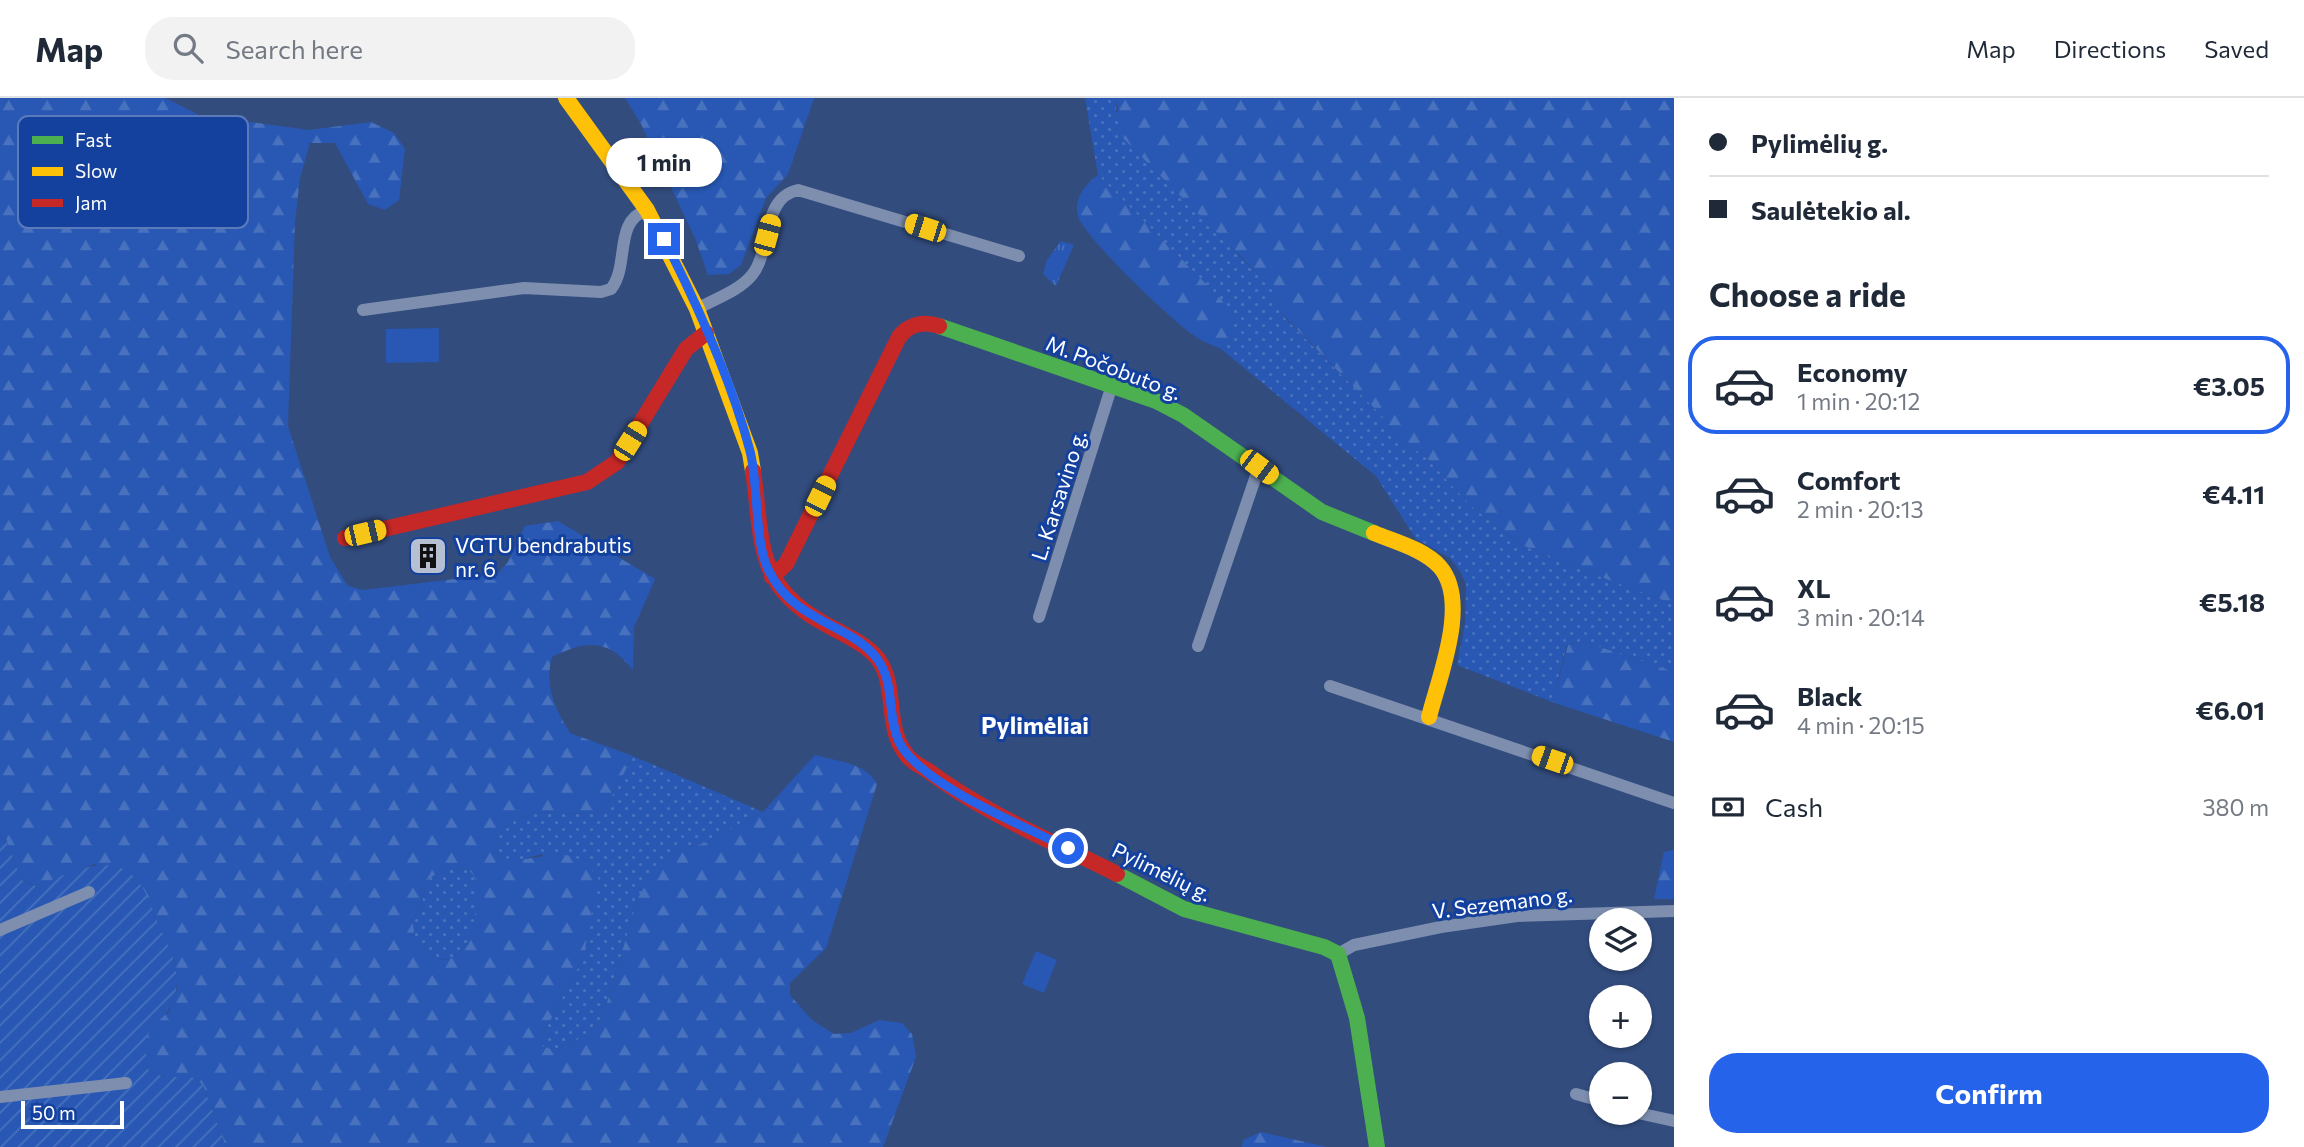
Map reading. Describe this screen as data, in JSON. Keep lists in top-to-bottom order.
{
  "streets": {
    "street": [
      "M. Počobuto g.",
      "L. Karsavino g.",
      "Pylimėlių g.",
      "V. Sezemano g."
    ]
  },
  "crossings": [
    ["M. Počobuto g.", "L. Karsavino g."],
    ["M. Počobuto g.", "Pylimėlių g."],
    ["Pylimėlių g.", "V. Sezemano g."]
  ],
  "districts": ["Pylimėliai"],
  "places": {
    "building": ["VGTU bendrabutis nr. 6"]
  },
  "legend": ["Fast", "Slow", "Jam"],
  "scale_bar": "50 m",
  "page": {
    "header": "Map",
    "search": "Search here",
    "nav": ["Map", "Directions", "Saved"],
    "banner": ["Pylimėlių g.", "Saulėtekio al."],
    "bubble": "1 min",
    "heading": "Choose a ride",
    "list": [
      {
        "name": "Economy",
        "note": "1 min · 20:12",
        "value": "€3.05"
      },
      {
        "name": "Comfort",
        "note": "2 min · 20:13",
        "value": "€4.11"
      },
      {
        "name": "XL",
        "note": "3 min · 20:14",
        "value": "€5.18"
      },
      {
        "name": "Black",
        "note": "4 min · 20:15",
        "value": "€6.01"
      }
    ],
    "pay": ["Cash", "380 m"],
    "map_buttons": ["+", "−"],
    "buttons": "Confirm",
    "scale": "50 m"
  }
}
